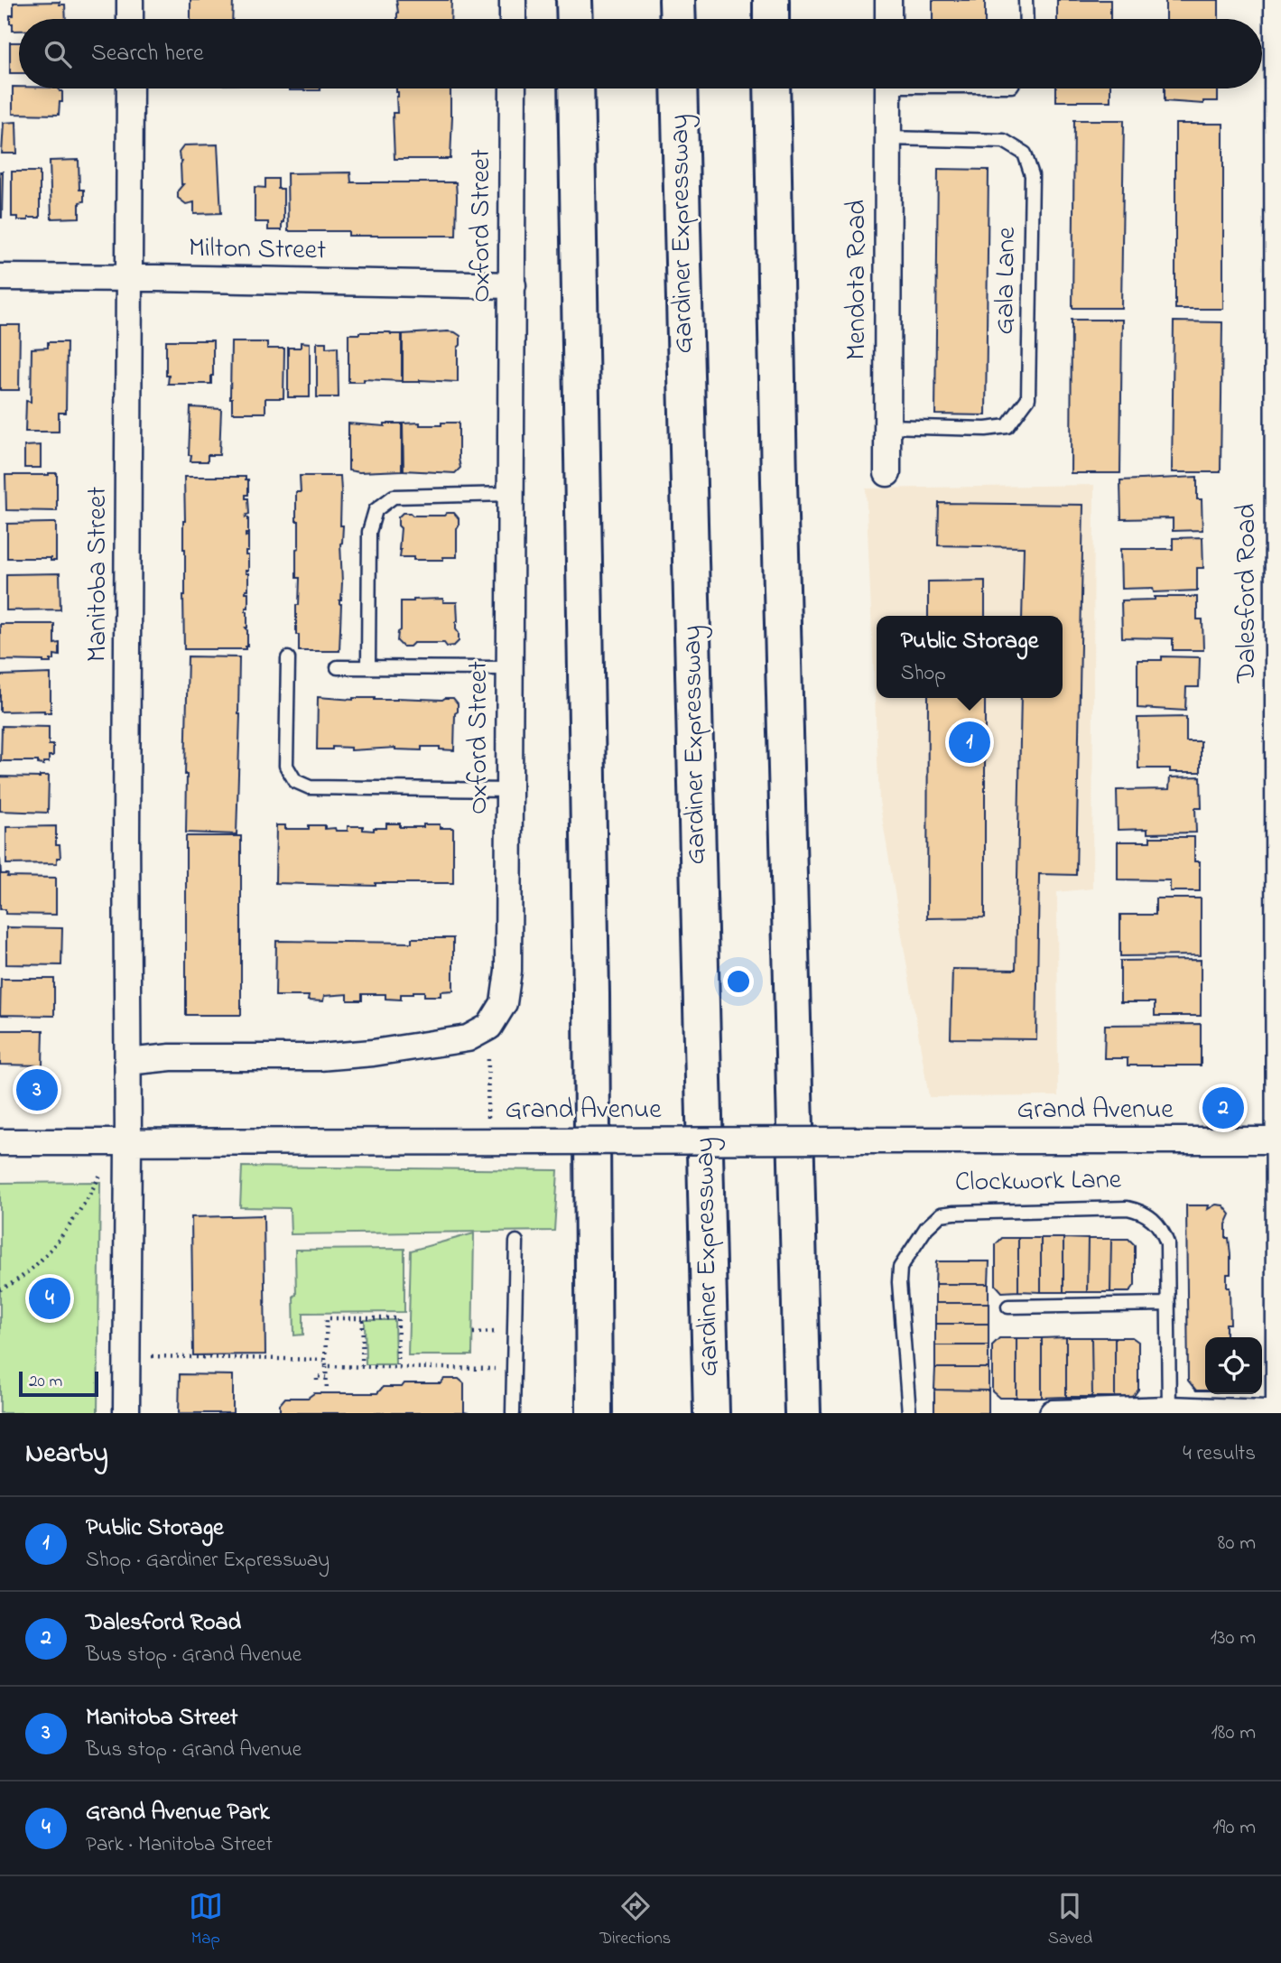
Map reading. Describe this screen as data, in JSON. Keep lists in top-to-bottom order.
{
  "streets": {
    "highway": ["Gardiner Expressway"],
    "street": [
      "Oxford Street",
      "Milton Street",
      "Mendota Road",
      "Manitoba Street",
      "Dalesford Road",
      "Grand Avenue"
    ],
    "lane": ["Gala Lane", "Clockwork Lane"]
  },
  "crossings": [
    ["Oxford Street", "Milton Street"],
    ["Milton Street", "Manitoba Street"],
    ["Mendota Road", "Gala Lane"],
    ["Manitoba Street", "Grand Avenue"],
    ["Dalesford Road", "Grand Avenue"]
  ],
  "scale_bar": "20 m",
  "page": {
    "search": "Search here",
    "popup": ["Public Storage", "Shop"],
    "pins": [
      "1",
      "3",
      "2",
      "4"
    ],
    "scale": "20 m",
    "heading": ["Nearby", "4 results"],
    "list": [
      {
        "mark": "1",
        "name": "Public Storage",
        "note": "Shop · Gardiner Expressway",
        "value": "80 m"
      },
      {
        "mark": "2",
        "name": "Dalesford Road",
        "note": "Bus stop · Grand Avenue",
        "value": "130 m"
      },
      {
        "mark": "3",
        "name": "Manitoba Street",
        "note": "Bus stop · Grand Avenue",
        "value": "180 m"
      },
      {
        "mark": "4",
        "name": "Grand Avenue Park",
        "note": "Park · Manitoba Street",
        "value": "190 m"
      }
    ],
    "nav": ["Map", "Directions", "Saved"]
  }
}
